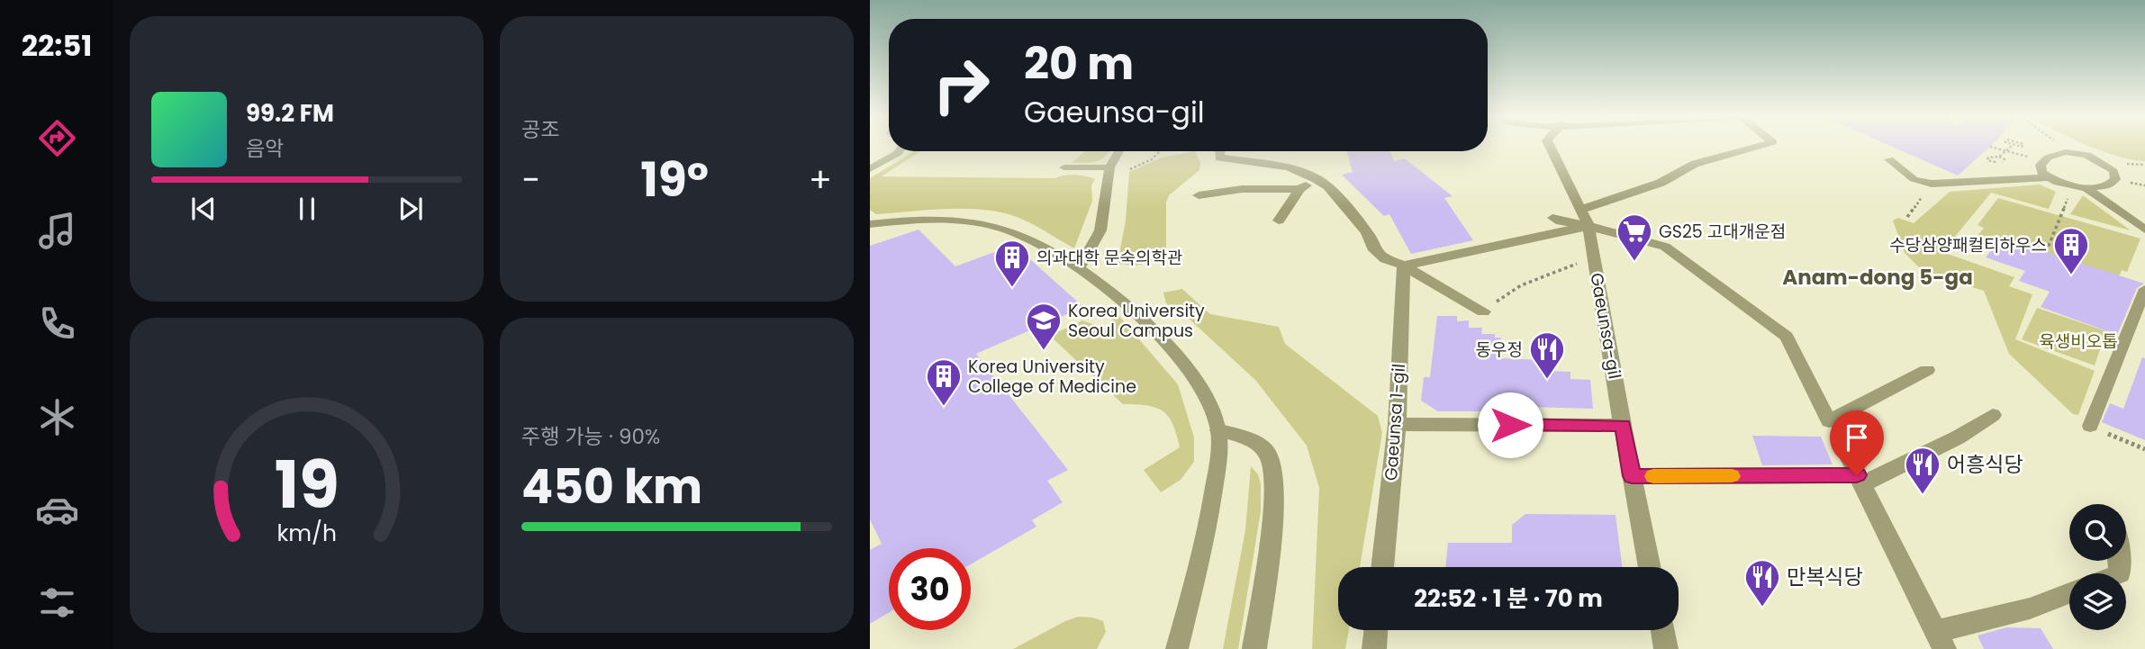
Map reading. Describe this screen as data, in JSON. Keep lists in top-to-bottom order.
{
  "streets": {
    "street": ["Gaeunsa-gil", "Gaeunsa 1-gil"]
  },
  "districts": ["Anam-dong 5-ga"],
  "parks": ["육생비오톱"],
  "places": {
    "supermarket": ["GS25 고대개운점"],
    "building": ["수당삼양패컬티하우스", "의과대학 문숙의학관", "Korea University College of Medicine"],
    "school or university": ["Korea University Seoul Campus"],
    "restaurant": ["동우정", "어흥식당", "만복식당"]
  },
  "page": {
    "tabs": "22:51",
    "tile": [
      "공조",
      ["주행 가능 · 90%", "450 km"]
    ],
    "turn": ["20 m", "Gaeunsa-gil"],
    "song": ["99.2 FM", "음악"],
    "heat": ["−", "19°", "+"],
    "limit": "30",
    "trip": "22:52 · 1 분 · 70 m",
    "gauge": ["19", "km/h"]
  }
}
